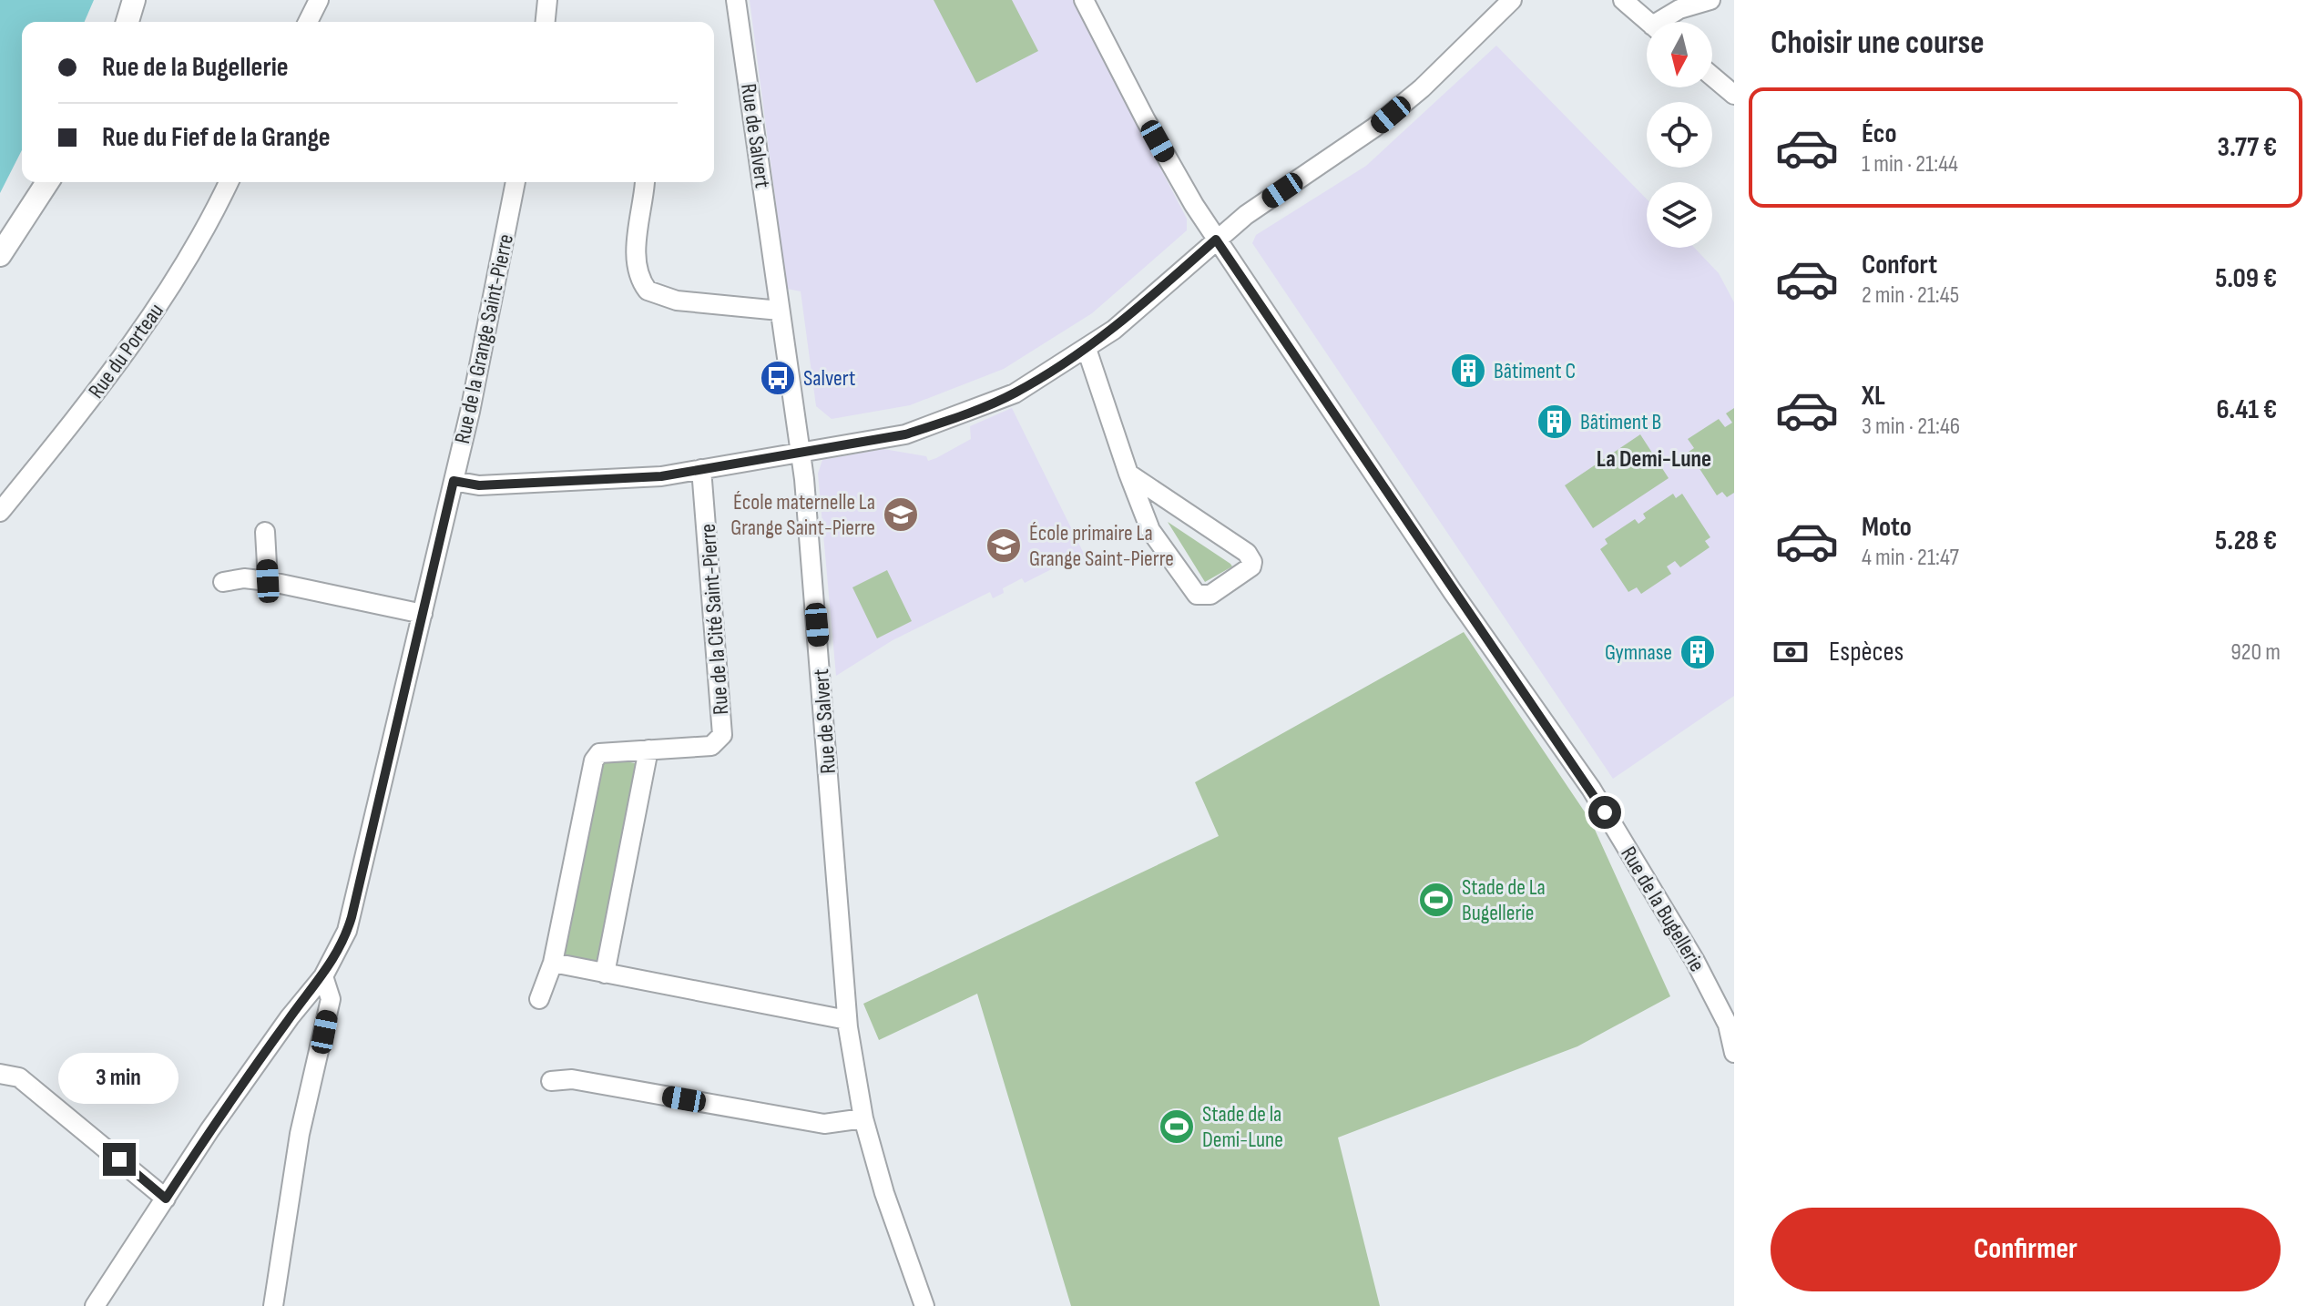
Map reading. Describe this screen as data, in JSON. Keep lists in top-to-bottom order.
{
  "streets": {
    "street": [
      "Rue de Salvert",
      "Rue de la Grange Saint-Pierre",
      "Rue du Porteau",
      "Rue de la Cité Saint-Pierre",
      "Rue de la Bugellerie"
    ]
  },
  "districts": ["La Demi-Lune"],
  "places": {
    "building": ["Bâtiment C", "Bâtiment B", "Gymnase"],
    "bus stop": ["Salvert"],
    "school or university": ["École maternelle La Grange Saint-Pierre", "École primaire La Grange Saint-Pierre"],
    "sports": ["Stade de La Bugellerie", "Stade de la Demi-Lune"]
  },
  "north": "bottom",
  "page": {
    "heading": "Choisir une course",
    "banner": ["Rue de la Bugellerie", "Rue du Fief de la Grange"],
    "list": [
      {
        "name": "Éco",
        "note": "1 min · 21:44",
        "value": "3.77 €"
      },
      {
        "name": "Confort",
        "note": "2 min · 21:45",
        "value": "5.09 €"
      },
      {
        "name": "XL",
        "note": "3 min · 21:46",
        "value": "6.41 €"
      },
      {
        "name": "Moto",
        "note": "4 min · 21:47",
        "value": "5.28 €"
      }
    ],
    "pay": ["Espèces", "920 m"],
    "bubble": "3 min",
    "buttons": "Confirmer"
  }
}
